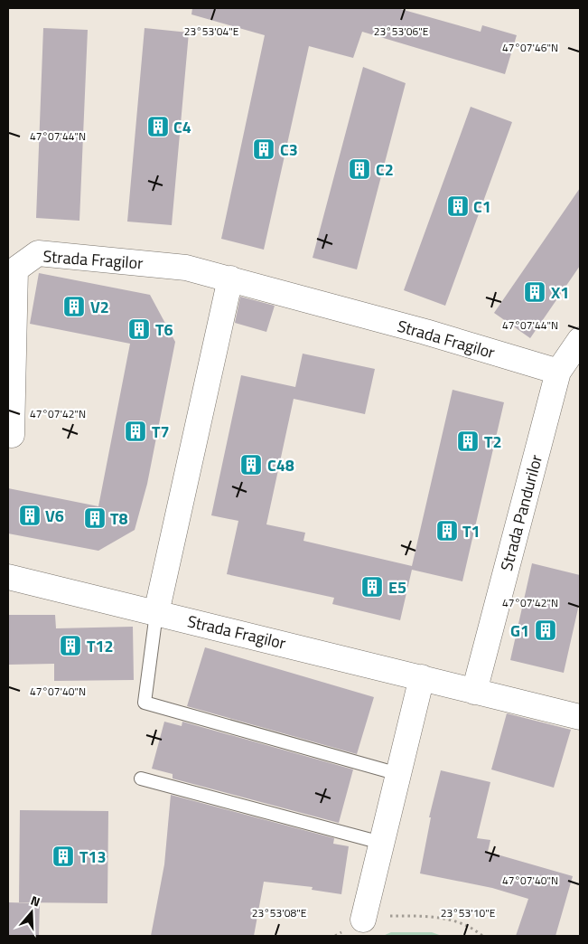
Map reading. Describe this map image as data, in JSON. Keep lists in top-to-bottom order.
{
  "streets": {
    "street": ["Strada Fragilor", "Strada Pandurilor"]
  },
  "crossings": [
    ["Strada Fragilor", "Strada Pandurilor"]
  ],
  "places": {
    "building": [
      "C4",
      "C3",
      "C2",
      "C1",
      "X1",
      "V2",
      "T6",
      "T7",
      "T2",
      "C48",
      "V6",
      "T8",
      "T1",
      "E5",
      "G1",
      "T12",
      "T13"
    ]
  },
  "north": "top",
  "coordinates": [
    "23°53'04\"E",
    "23°53'06\"E",
    "47°07'46\"N",
    "47°07'44\"N",
    "47°07'42\"N",
    "47°07'40\"N",
    "23°53'08\"E",
    "23°53'10\"E"
  ]
}
